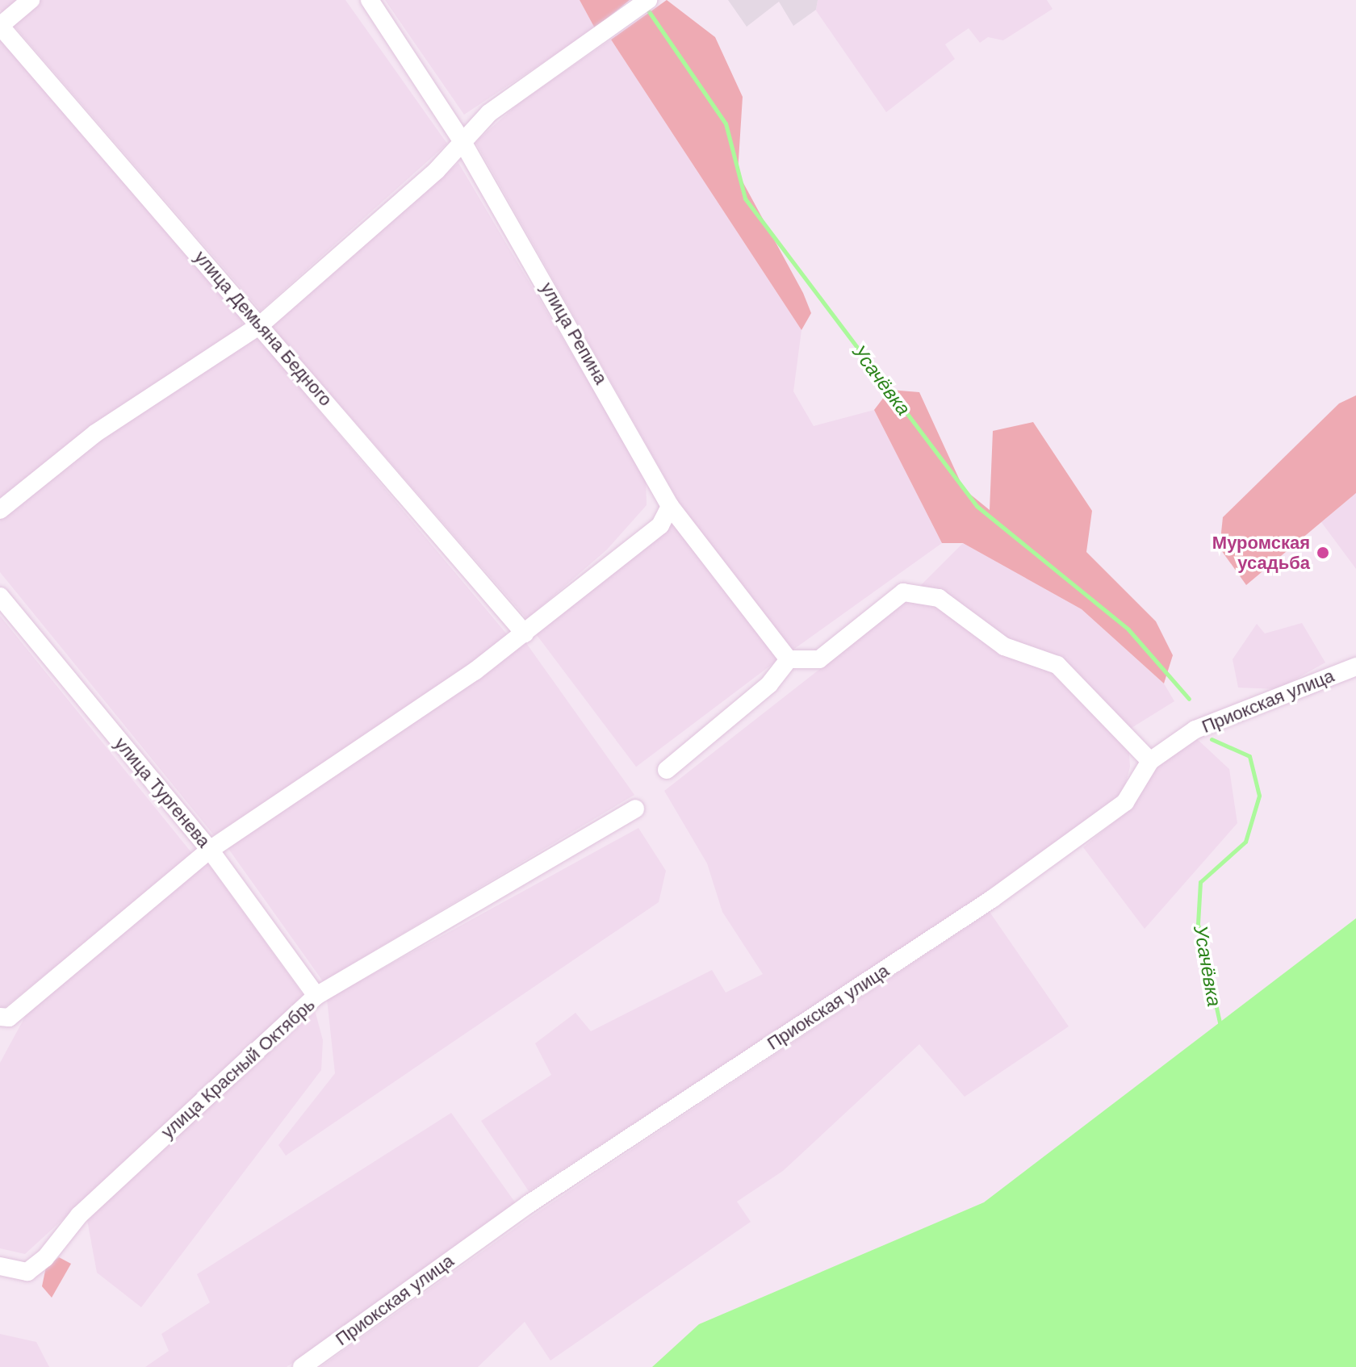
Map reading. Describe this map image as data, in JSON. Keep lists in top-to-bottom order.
{
  "streets": {
    "street": [
      "улица Демьяна Бедного",
      "улица Репина",
      "Приокская улица",
      "улица Тургенева",
      "улица Красный Октябрь"
    ]
  },
  "crossings": [
    ["улица Тургенева", "улица Красный Октябрь"]
  ],
  "water": ["Усачёвка"],
  "places": ["Муромская усадьба"]
}
